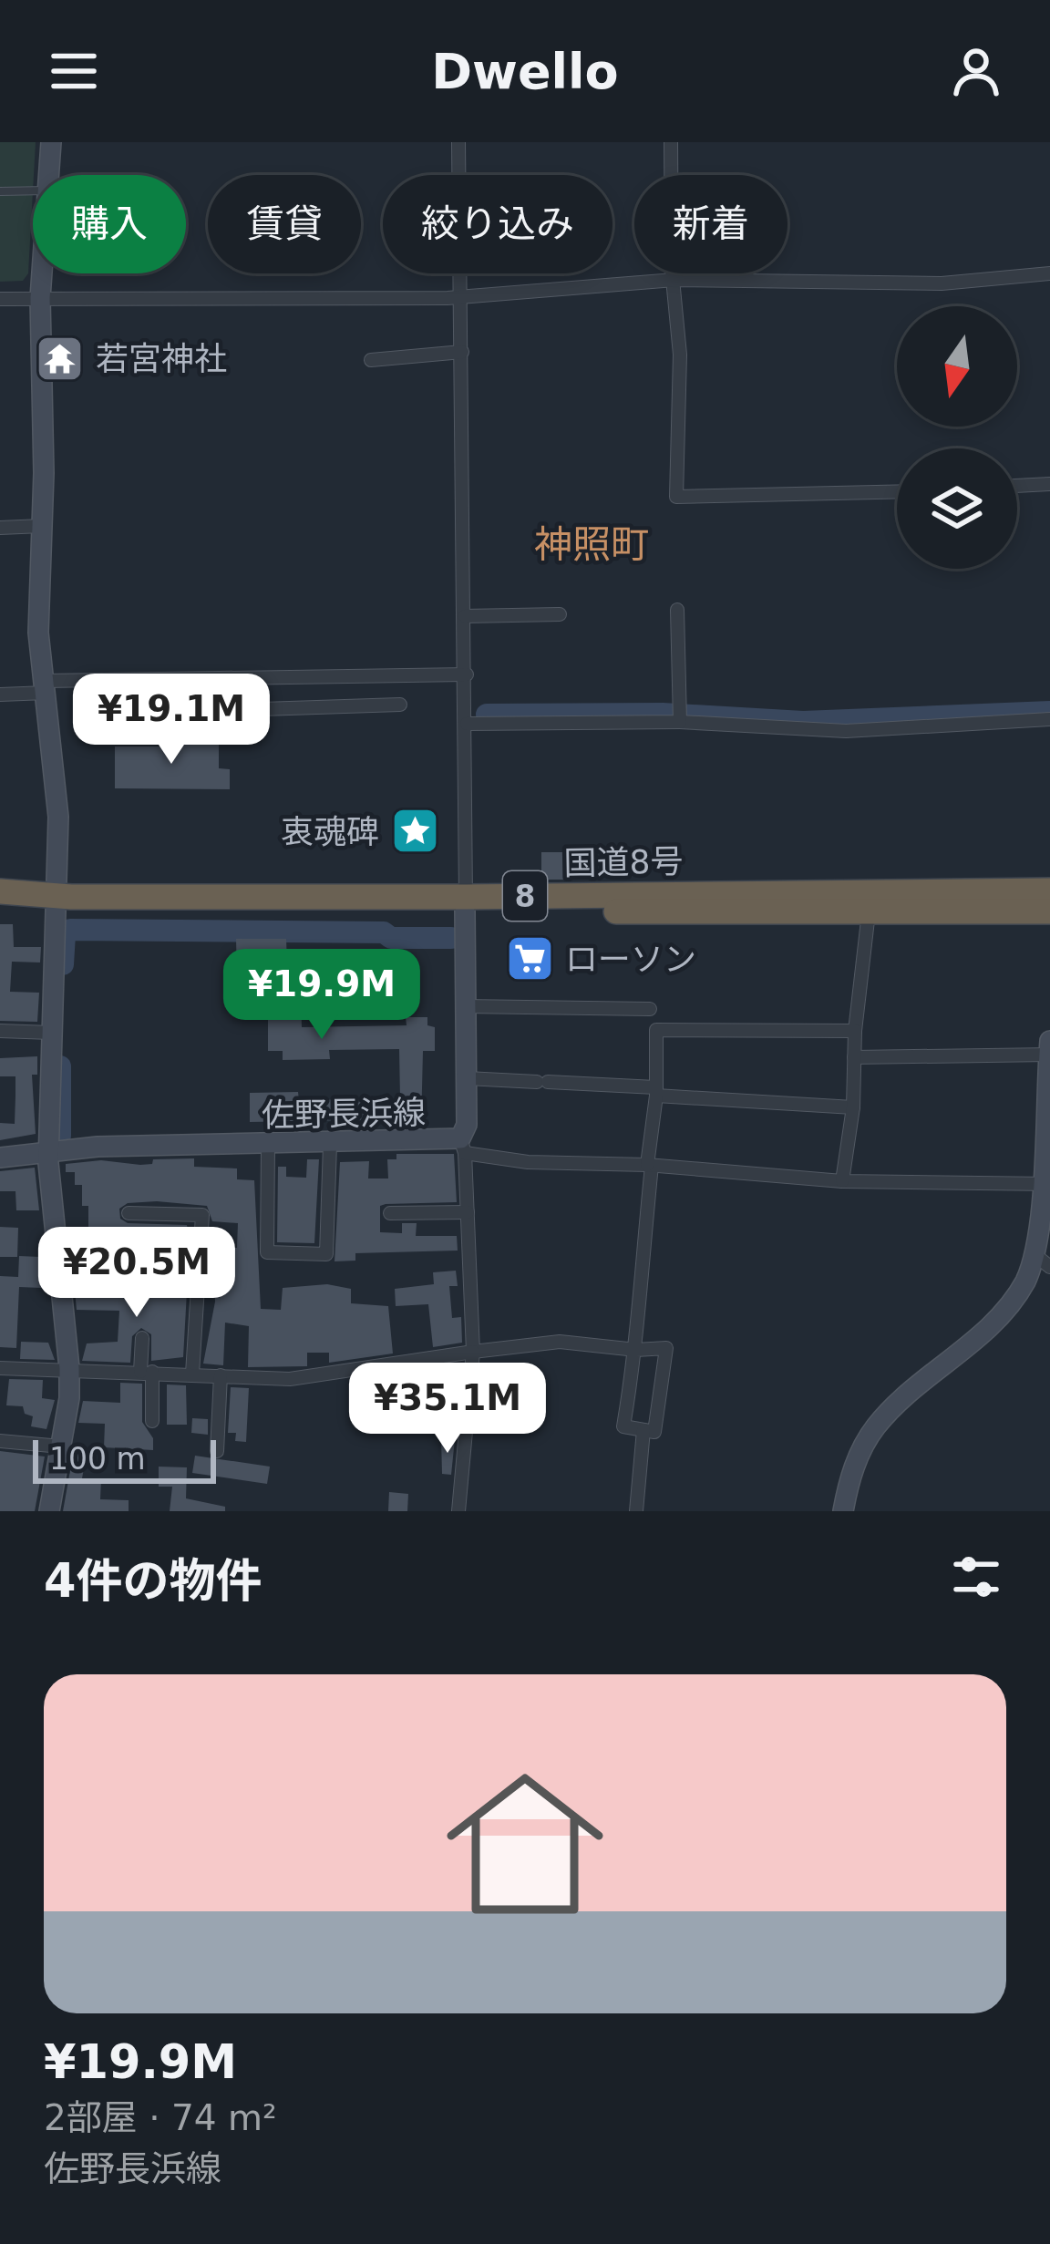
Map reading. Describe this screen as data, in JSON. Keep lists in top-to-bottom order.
{
  "streets": {
    "highway": ["国道8号", "8"],
    "street": ["佐野長浜線"]
  },
  "crossings": [
    ["国道8号", "佐野長浜線"]
  ],
  "districts": ["神照町"],
  "places": {
    "temple": ["若宮神社"],
    "place": ["衷魂碑"],
    "supermarket": ["ローソン"]
  },
  "scale_bar": "100 m",
  "north": "bottom",
  "page": {
    "header": "Dwello",
    "chip": [
      "購入",
      "賃貸",
      "絞り込み",
      "新着"
    ],
    "price": [
      "¥19.1M",
      "¥19.9M",
      "¥20.5M",
      "¥35.1M"
    ],
    "scale": "100 m",
    "heading": "4件の物件",
    "list": [
      {
        "name": "¥19.9M",
        "note": "2部屋 · 74 m² · 佐野長浜線"
      }
    ]
  }
}
